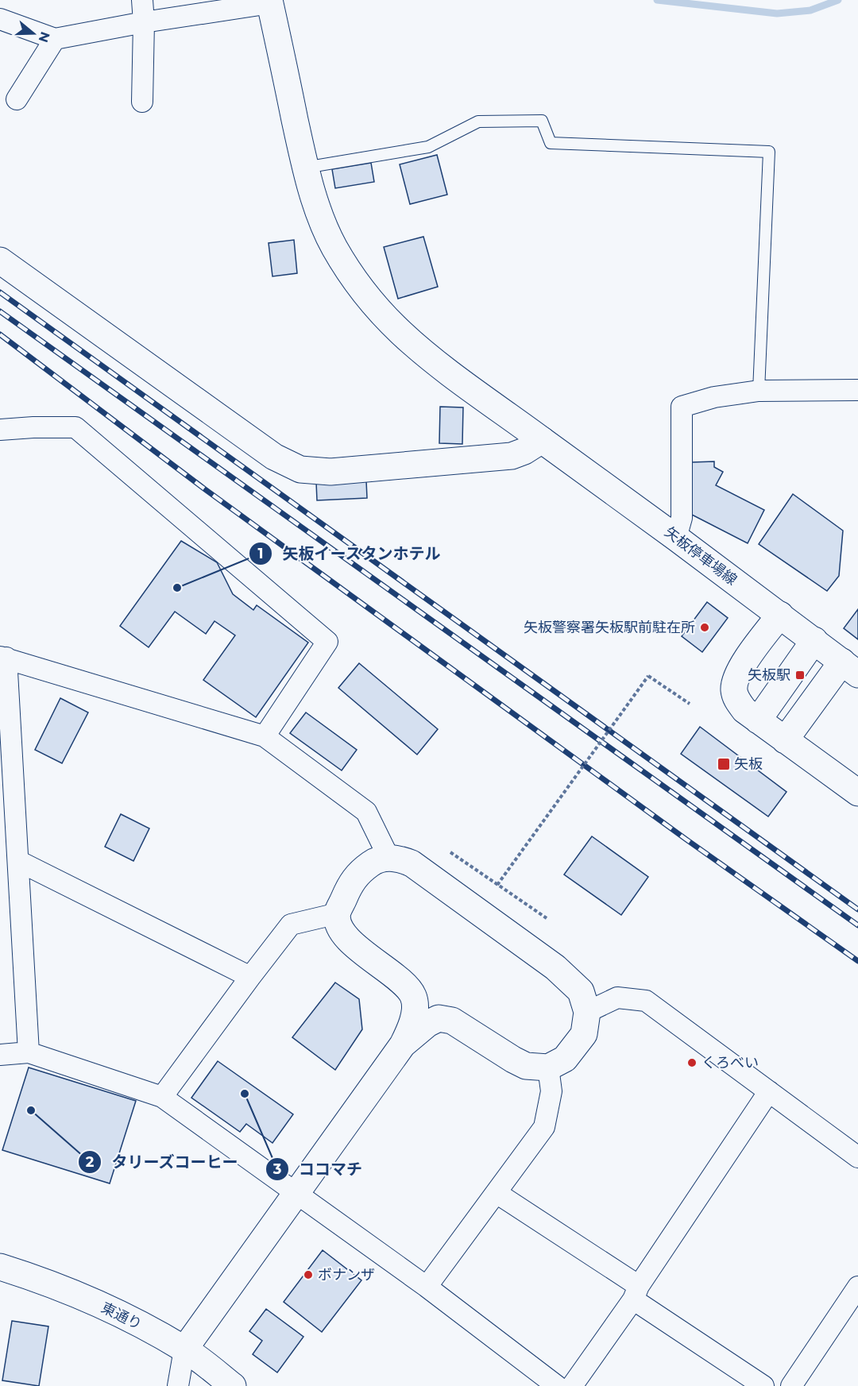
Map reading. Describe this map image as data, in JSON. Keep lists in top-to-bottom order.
{
  "streets": {
    "street": ["矢板停車場線", "東通り"]
  },
  "places": {
    "other": [
      "矢板イースタンホテル",
      "矢板警察署矢板駅前駐在所",
      "くろべい",
      "ココマチ",
      "タリーズコーヒー",
      "ボナンザ"
    ],
    "transit": ["矢板駅", "矢板"]
  },
  "north": "right"
}
